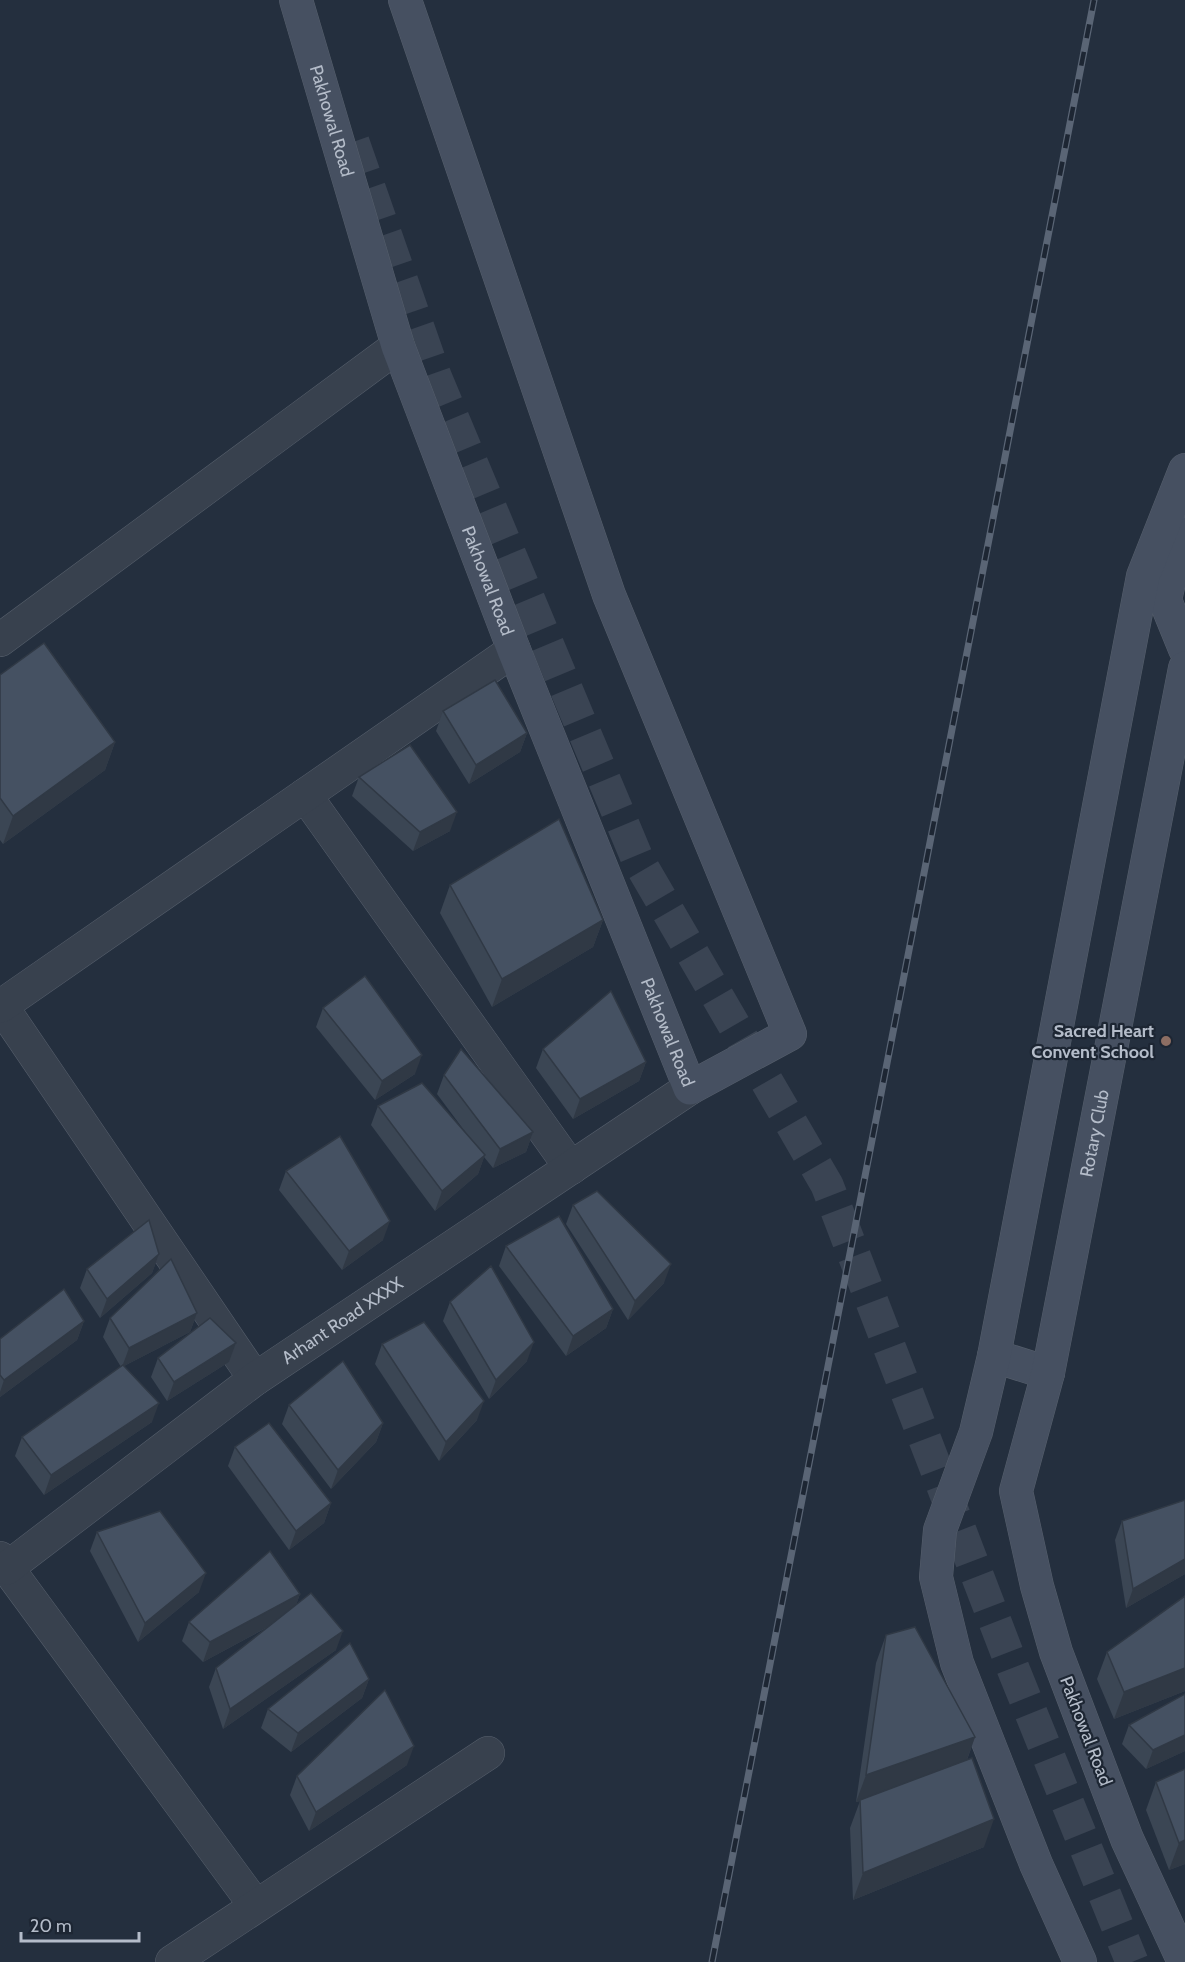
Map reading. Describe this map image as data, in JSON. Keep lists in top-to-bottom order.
{
  "streets": {
    "street": ["Pakhowal Road", "Rotary Club", "Arhant Road XXXX"]
  },
  "crossings": [
    ["Pakhowal Road", "Rotary Club"],
    ["Pakhowal Road", "Arhant Road XXXX"]
  ],
  "places": ["Sacred Heart Convent School"],
  "scale_bar": "20 m"
}
